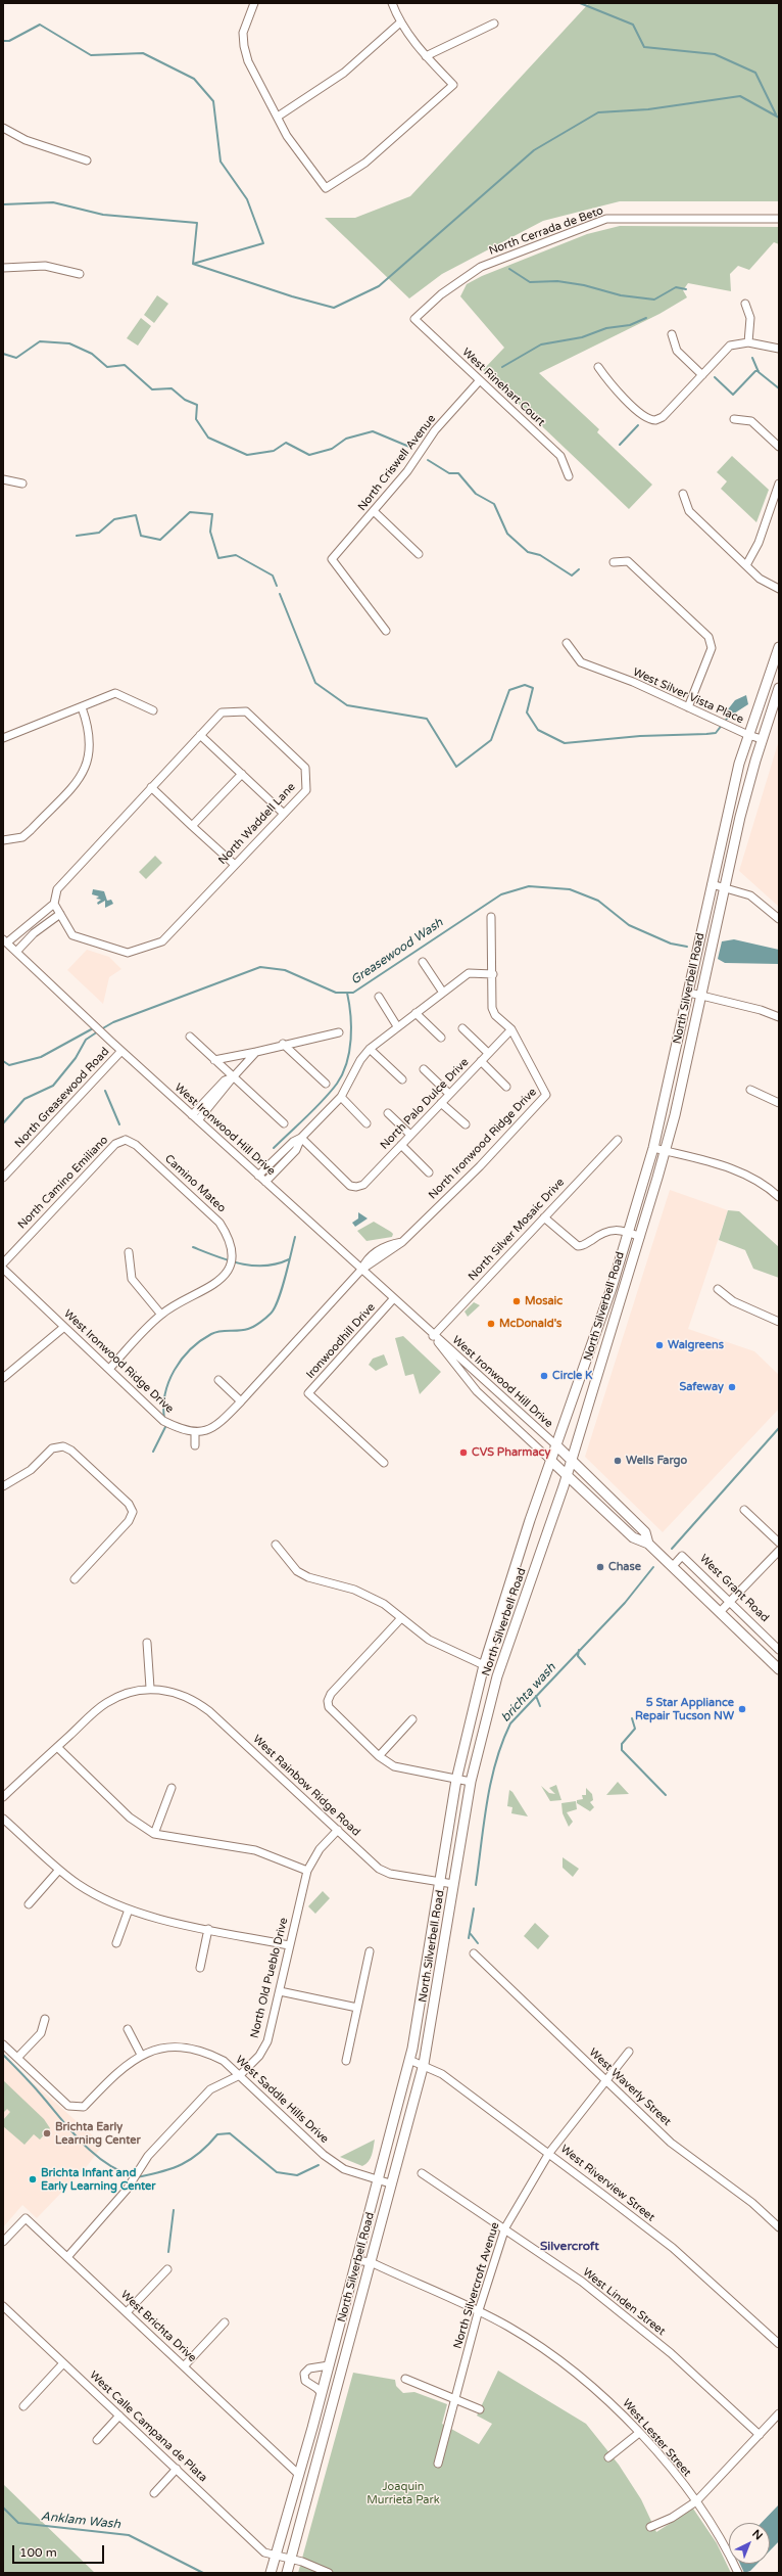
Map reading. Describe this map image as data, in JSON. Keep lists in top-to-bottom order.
{
  "streets": {
    "main road": ["North Silverbell Road"],
    "street": [
      "North Cerrada de Beto",
      "West Rinehart Court",
      "North Criswell Avenue",
      "West Silver Vista Place",
      "North Waddell Lane",
      "North Greasewood Road",
      "North Palo Dulce Drive",
      "West Ironwood Hill Drive",
      "North Ironwood Ridge Drive",
      "North Camino Emiliano",
      "Camino Mateo",
      "North Silver Mosaic Drive",
      "Ironwoodhill Drive",
      "West Ironwood Ridge Drive",
      "West Grant Road",
      "West Rainbow Ridge Road",
      "North Old Pueblo Drive",
      "West Waverly Street",
      "West Saddle Hills Drive",
      "West Riverview Street",
      "North Silvercroft Avenue",
      "West Linden Street",
      "West Brichta Drive",
      "West Calle Campana de Plata",
      "West Lester Street"
    ]
  },
  "crossings": [
    ["North Cerrada de Beto", "West Rinehart Court"],
    ["West Rinehart Court", "North Criswell Avenue"],
    ["West Silver Vista Place", "North Silverbell Road"],
    ["North Waddell Lane", "West Ironwood Hill Drive"],
    ["North Silverbell Road", "West Ironwood Hill Drive"],
    ["North Silverbell Road", "West Rainbow Ridge Road"],
    ["North Silverbell Road", "West Saddle Hills Drive"],
    ["North Silverbell Road", "West Riverview Street"],
    ["North Silverbell Road", "West Brichta Drive"],
    ["North Silverbell Road", "West Calle Campana de Plata"],
    ["North Silverbell Road", "West Lester Street"],
    ["North Greasewood Road", "West Ironwood Hill Drive"],
    ["North Palo Dulce Drive", "North Ironwood Ridge Drive"],
    ["West Ironwood Hill Drive", "North Ironwood Ridge Drive"],
    ["West Ironwood Hill Drive", "North Silver Mosaic Drive"],
    ["West Ironwood Hill Drive", "Ironwoodhill Drive"],
    ["North Camino Emiliano", "Camino Mateo"],
    ["Camino Mateo", "West Ironwood Ridge Drive"],
    ["West Rainbow Ridge Road", "North Old Pueblo Drive"],
    ["North Old Pueblo Drive", "West Saddle Hills Drive"],
    ["North Old Pueblo Drive", "West Brichta Drive"],
    ["West Waverly Street", "North Silvercroft Avenue"],
    ["West Riverview Street", "North Silvercroft Avenue"],
    ["North Silvercroft Avenue", "West Linden Street"],
    ["North Silvercroft Avenue", "West Lester Street"]
  ],
  "districts": ["Silvercroft"],
  "water": ["Greasewood Wash", "brichta wash", "Anklam Wash"],
  "parks": ["Joaquin Murrieta Park"],
  "places": [
    "Mosaic",
    "McDonald's",
    "Walgreens",
    "Circle K",
    "Safeway",
    "CVS Pharmacy",
    "Wells Fargo",
    "Chase",
    "5 Star Appliance Repair Tucson NW",
    "Brichta Early Learning Center",
    "Brichta Infant and Early Learning Center"
  ],
  "scale_bar": "100 m",
  "north": "top right"
}
